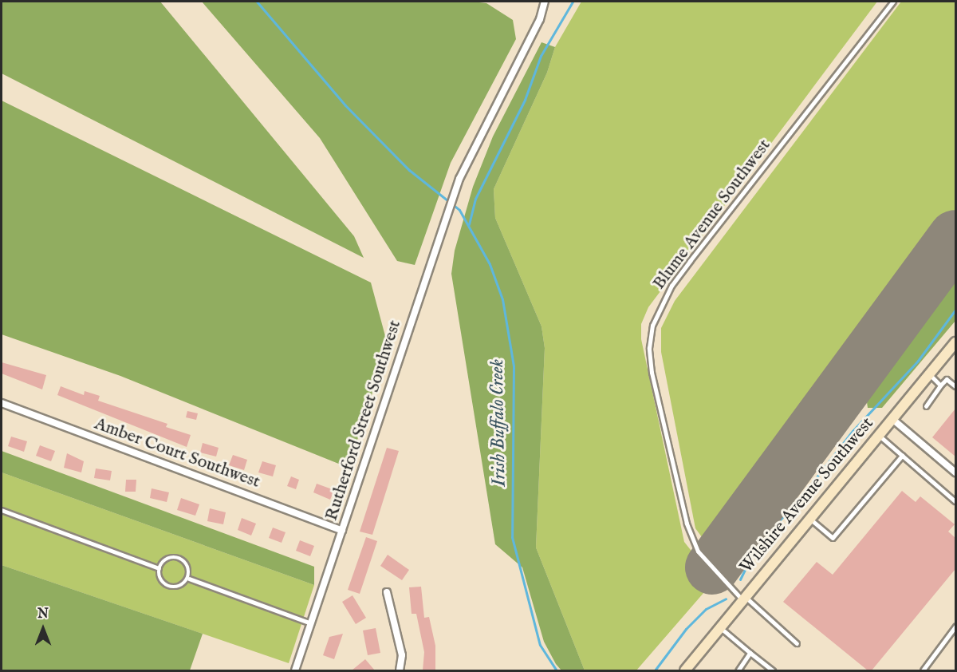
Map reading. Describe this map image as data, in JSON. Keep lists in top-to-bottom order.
{
  "streets": {
    "street": ["Rutherford Street Southwest", "Amber Court Southwest", "Wilshire Avenue Southwest"],
    "lane": ["Blume Avenue Southwest"]
  },
  "crossings": [
    ["Blume Avenue Southwest", "Wilshire Avenue Southwest"],
    ["Rutherford Street Southwest", "Amber Court Southwest"]
  ],
  "water": ["Irish Buffalo Creek"],
  "north": "top"
}
